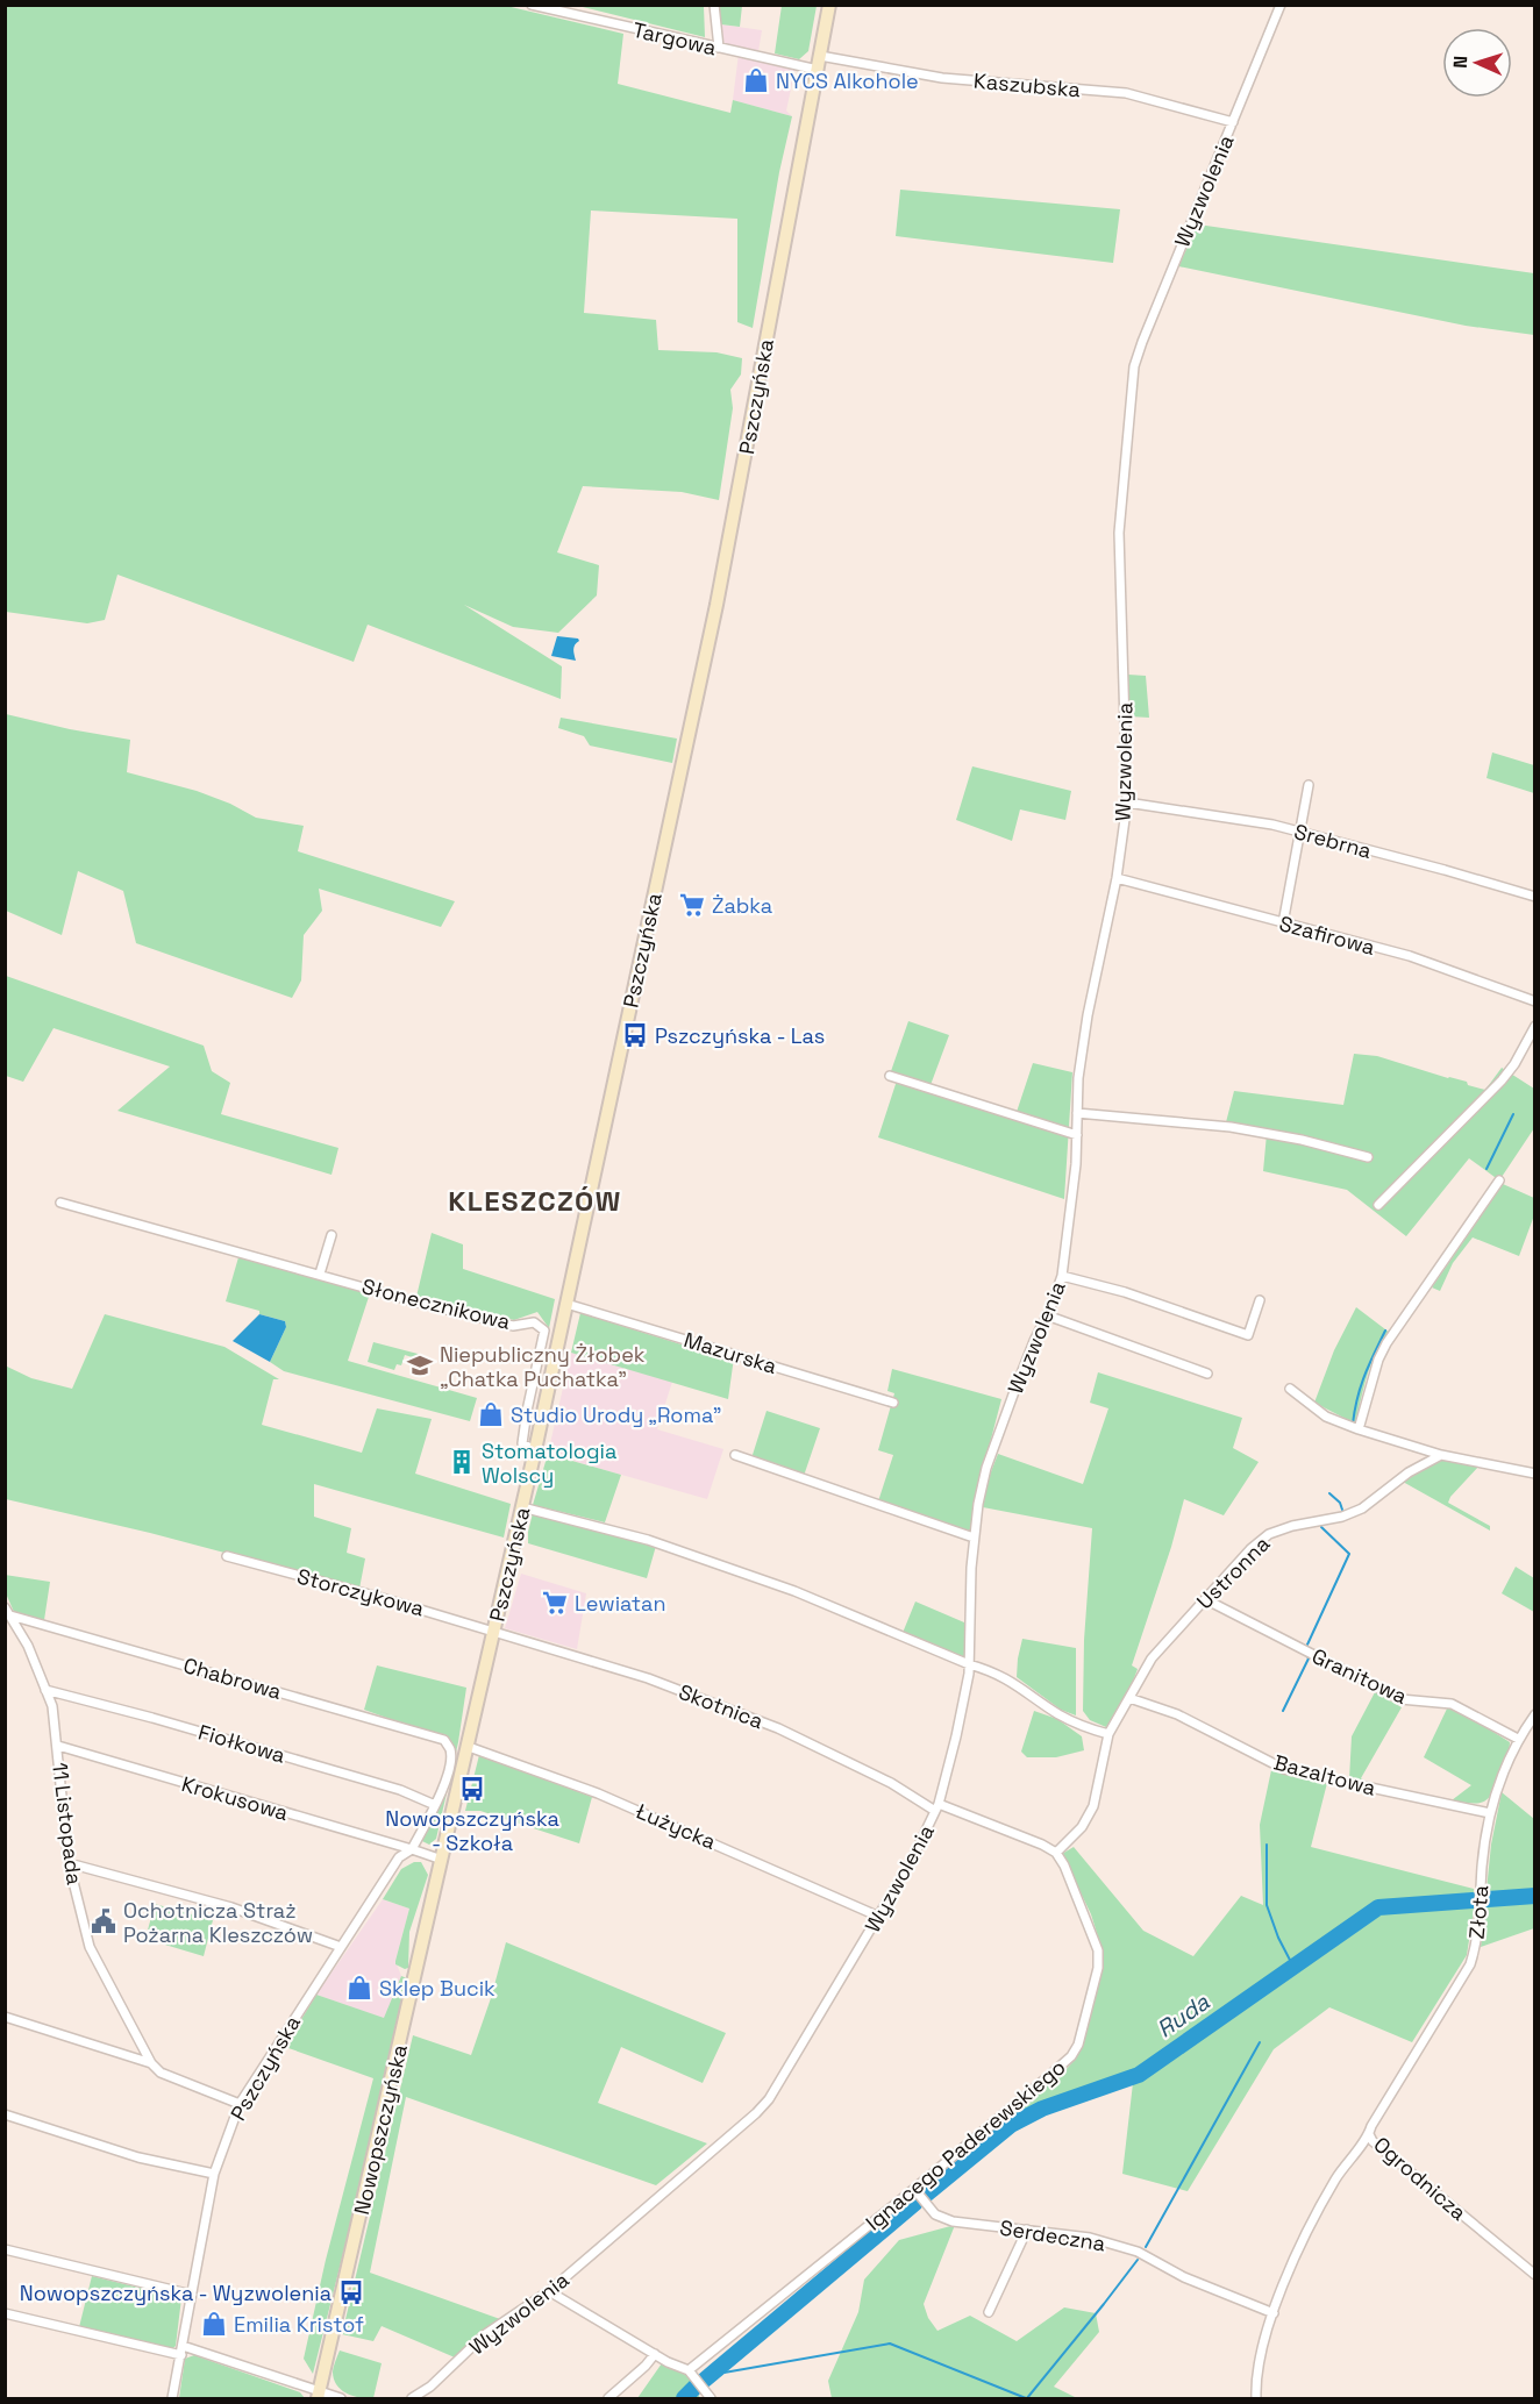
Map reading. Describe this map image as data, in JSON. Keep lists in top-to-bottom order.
{
  "streets": {
    "main road": ["Pszczyńska", "Nowopszczyńska"],
    "street": [
      "Targowa",
      "Kaszubska",
      "Wyzwolenia",
      "Srebrna",
      "Szafirowa",
      "Słonecznikowa",
      "Mazurska",
      "Ustronna",
      "Storczykowa",
      "Granitowa",
      "Chabrowa",
      "Skotnica",
      "Fiołkowa",
      "Bazaltowa",
      "Krokusowa",
      "11 Listopada",
      "Łużycka",
      "Złota",
      "Ignacego Paderewskiego",
      "Ogrodnicza",
      "Serdeczna"
    ]
  },
  "crossings": [
    ["Targowa", "Pszczyńska"],
    ["Kaszubska", "Wyzwolenia"],
    ["Kaszubska", "Pszczyńska"],
    ["Wyzwolenia", "Srebrna"],
    ["Wyzwolenia", "Szafirowa"],
    ["Wyzwolenia", "Skotnica"],
    ["Wyzwolenia", "Łużycka"],
    ["Pszczyńska", "Słonecznikowa"],
    ["Pszczyńska", "Mazurska"],
    ["Pszczyńska", "Storczykowa"],
    ["Pszczyńska", "Chabrowa"],
    ["Pszczyńska", "Skotnica"],
    ["Pszczyńska", "Fiołkowa"],
    ["Pszczyńska", "Krokusowa"],
    ["Pszczyńska", "Łużycka"],
    ["Pszczyńska", "Nowopszczyńska"],
    ["Ustronna", "Granitowa"],
    ["Ustronna", "Bazaltowa"],
    ["Ustronna", "Ignacego Paderewskiego"],
    ["Storczykowa", "Skotnica"],
    ["Granitowa", "Złota"],
    ["Chabrowa", "11 Listopada"],
    ["Fiołkowa", "11 Listopada"],
    ["Bazaltowa", "Złota"],
    ["Krokusowa", "11 Listopada"],
    ["Złota", "Ogrodnicza"],
    ["Ignacego Paderewskiego", "Serdeczna"],
    ["Ogrodnicza", "Serdeczna"]
  ],
  "districts": ["KLESZCZÓW"],
  "water": ["Ruda"],
  "places": {
    "shop": [
      "NYCS Alkohole",
      "Studio Urody „Roma”",
      "Sklep Bucik",
      "Emilia Kristof"
    ],
    "supermarket": ["Żabka", "Lewiatan"],
    "bus stop": ["Pszczyńska - Las", "Nowopszczyńska - Szkoła", "Nowopszczyńska - Wyzwolenia"],
    "school or university": ["Niepubliczny Żłobek „Chatka Puchatka”"],
    "building": ["Stomatologia Wolscy"],
    "public building": ["Ochotnicza Straż Pożarna Kleszczów"]
  },
  "north": "left"
}
